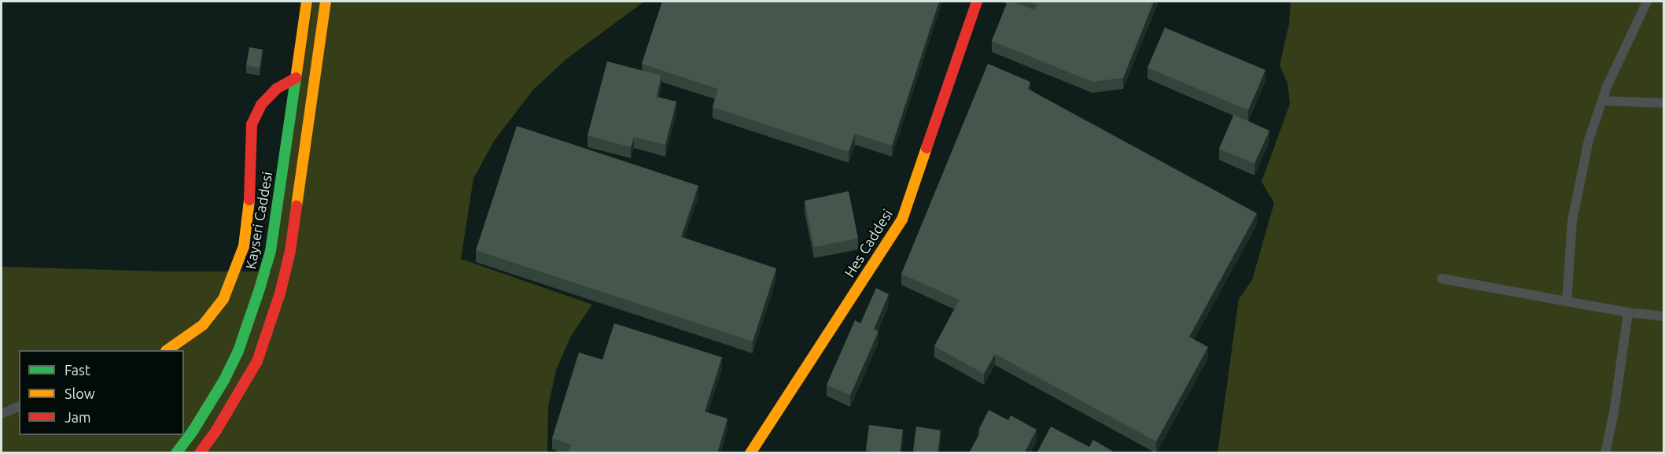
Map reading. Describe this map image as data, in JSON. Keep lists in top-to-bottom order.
{
  "streets": {
    "main road": ["Kayseri Caddesi", "Hes Caddesi"]
  },
  "legend": ["Fast", "Slow", "Jam"]
}
